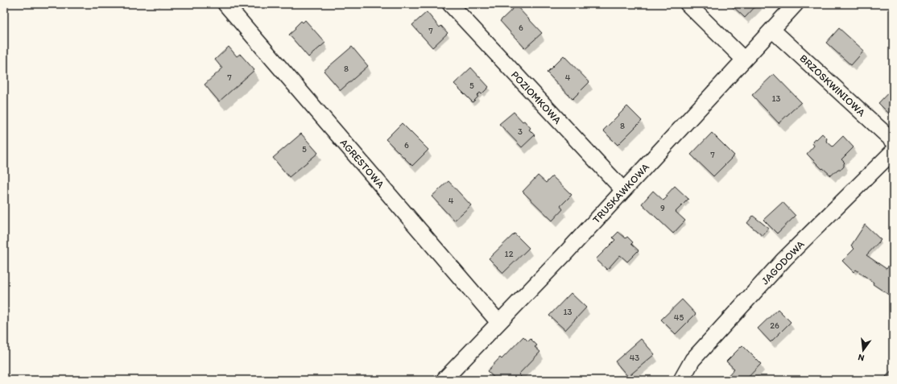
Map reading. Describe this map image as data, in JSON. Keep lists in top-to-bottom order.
{
  "streets": {
    "street": [
      "BRZOSKWINIOWA",
      "POZIOMKOWA",
      "AGRESTOWA",
      "TRUSKAWKOWA",
      "JAGODOWA"
    ]
  },
  "crossings": [
    ["BRZOSKWINIOWA", "TRUSKAWKOWA"],
    ["POZIOMKOWA", "TRUSKAWKOWA"],
    ["AGRESTOWA", "TRUSKAWKOWA"]
  ],
  "house_numbers": [
    "6",
    "7",
    "8",
    "7",
    "4",
    "5",
    "13",
    "8",
    "3",
    "6",
    "5",
    "7",
    "4",
    "9",
    "12",
    "13",
    "45",
    "26",
    "43"
  ],
  "north": "bottom"
}
